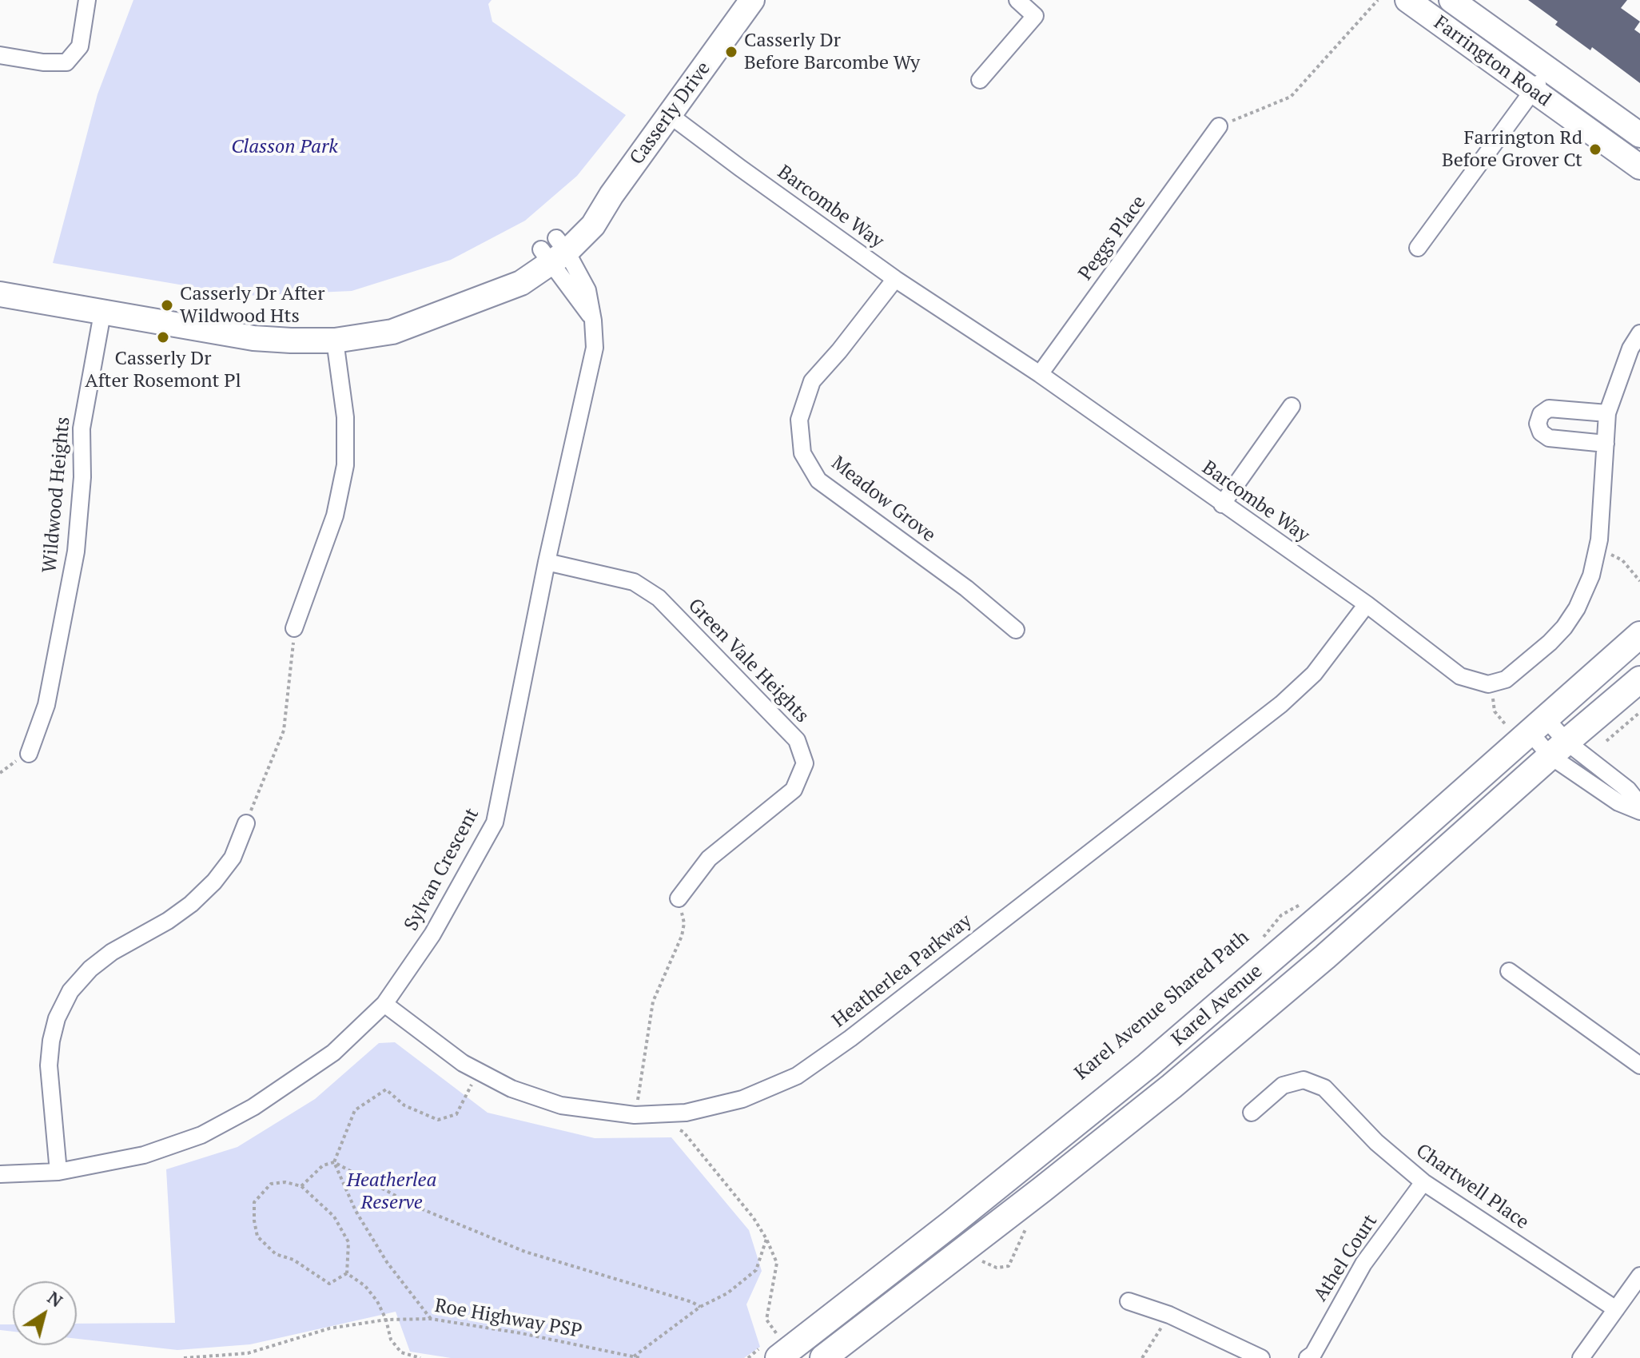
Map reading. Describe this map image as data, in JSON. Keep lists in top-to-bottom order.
{
  "streets": {
    "main road": ["Karel Avenue"],
    "street": [
      "Farrington Road",
      "Casserly Drive",
      "Barcombe Way",
      "Peggs Place",
      "Wildwood Heights",
      "Meadow Grove",
      "Green Vale Heights",
      "Sylvan Crescent",
      "Heatherlea Parkway",
      "Chartwell Place",
      "Athel Court"
    ],
    "path": ["Karel Avenue Shared Path", "Roe Highway PSP"]
  },
  "crossings": [
    ["Casserly Drive", "Barcombe Way"],
    ["Casserly Drive", "Wildwood Heights"],
    ["Casserly Drive", "Sylvan Crescent"],
    ["Barcombe Way", "Peggs Place"],
    ["Barcombe Way", "Meadow Grove"],
    ["Barcombe Way", "Heatherlea Parkway"],
    ["Green Vale Heights", "Sylvan Crescent"],
    ["Sylvan Crescent", "Heatherlea Parkway"],
    ["Chartwell Place", "Athel Court"]
  ],
  "parks": ["Classon Park", "Heatherlea Reserve"],
  "places": [
    "Casserly Dr Before Barcombe Wy",
    "Farrington Rd Before Grover Ct",
    "Casserly Dr After Wildwood Hts",
    "Casserly Dr After Rosemont Pl"
  ],
  "north": "top right"
}
